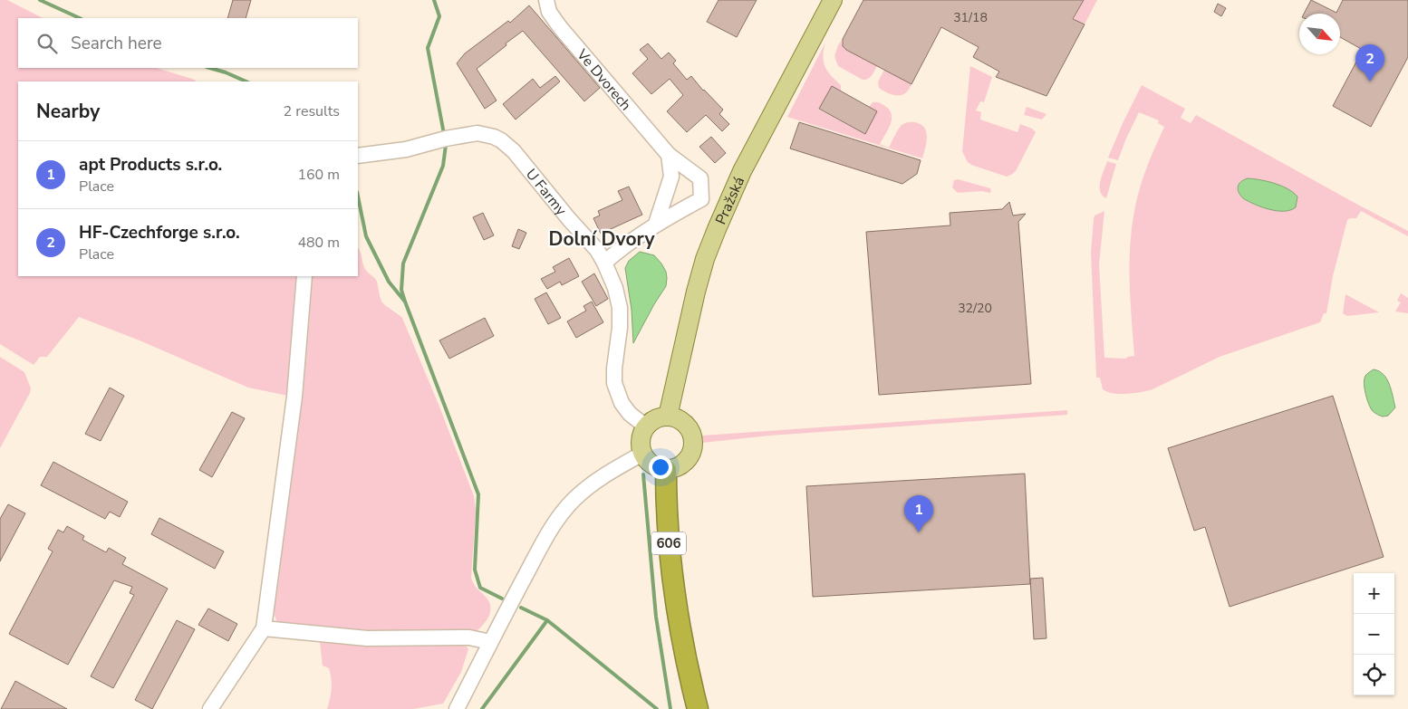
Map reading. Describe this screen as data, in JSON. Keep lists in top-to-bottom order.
{
  "streets": {
    "highway": ["606"],
    "main road": ["Pražská"],
    "street": ["Ve Dvorech", "U Farmy"]
  },
  "crossings": [
    ["Ve Dvorech", "U Farmy"],
    ["U Farmy", "Pražská"],
    ["U Farmy", "606"],
    ["Pražská", "606"]
  ],
  "districts": ["Dolní Dvory"],
  "house_numbers": ["31/18", "32/20"],
  "north": "bottom right",
  "page": {
    "search": "Search here",
    "pins": ["2", "1"],
    "heading": ["Nearby", "2 results"],
    "list": [
      {
        "mark": "1",
        "name": "apt Products s.r.o.",
        "note": "Place",
        "value": "160 m"
      },
      {
        "mark": "2",
        "name": "HF-Czechforge s.r.o.",
        "note": "Place",
        "value": "480 m"
      }
    ],
    "map_buttons": ["+", "−"]
  }
}
